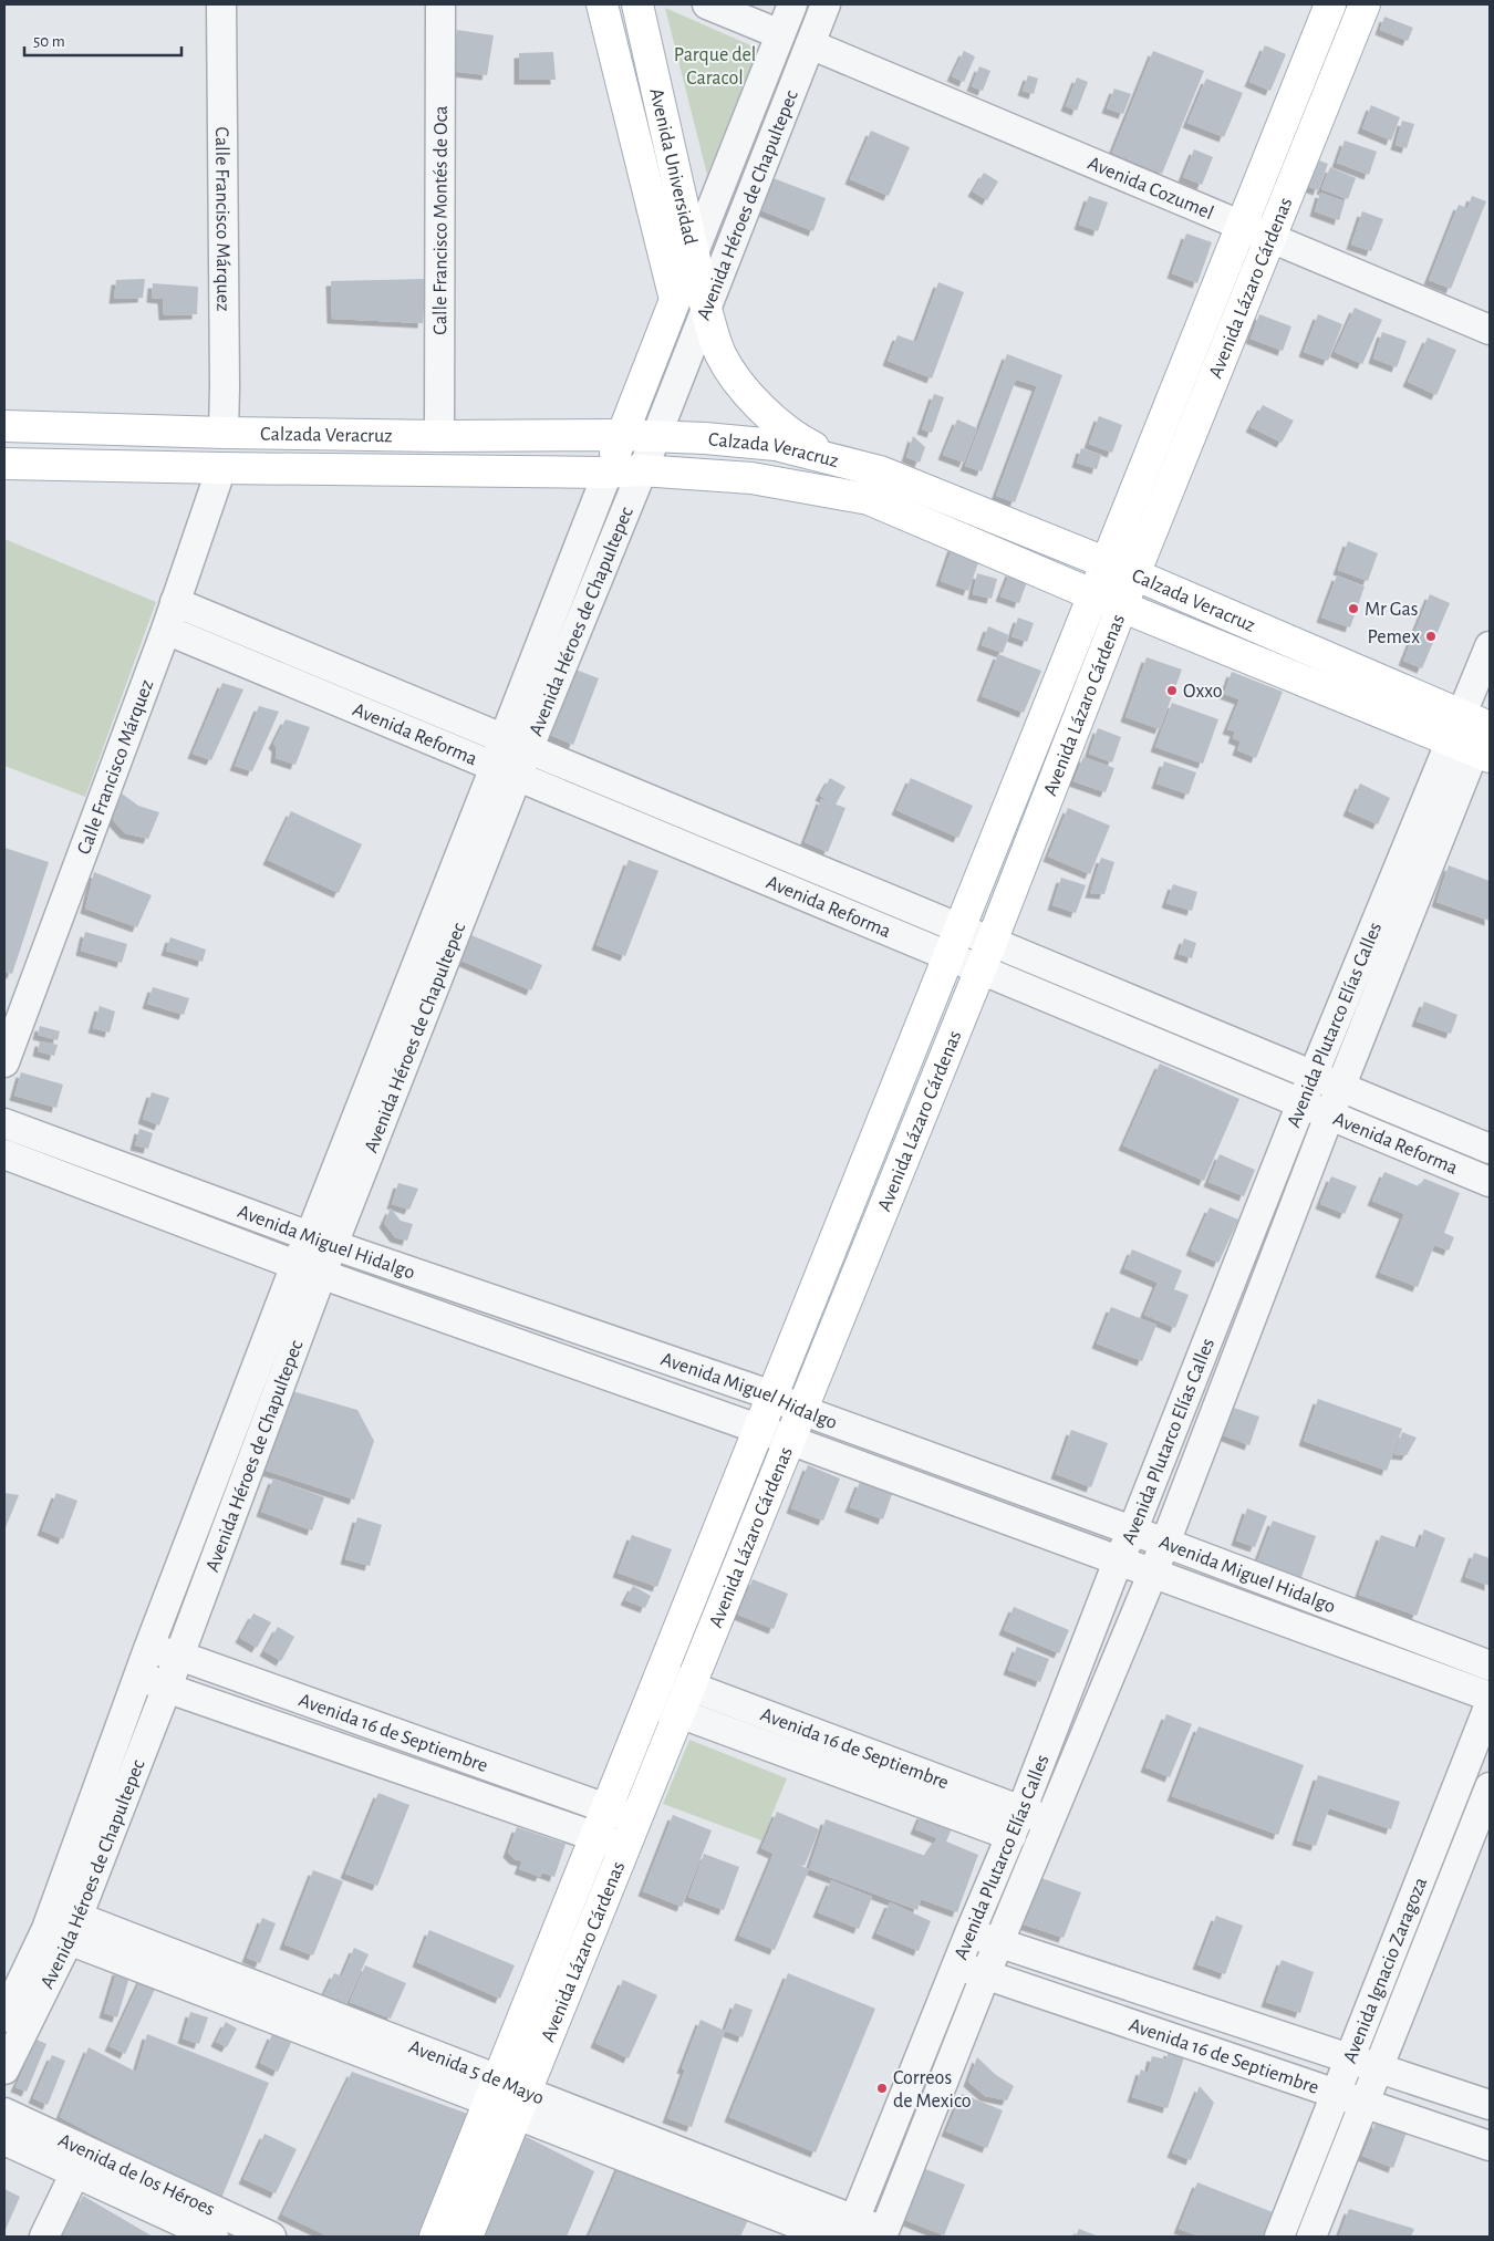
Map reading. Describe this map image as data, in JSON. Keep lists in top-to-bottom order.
{
  "streets": {
    "main road": [
      "Avenida Universidad",
      "Avenida Héroes de Chapultepec",
      "Avenida Lázaro Cárdenas",
      "Calzada Veracruz"
    ],
    "street": [
      "Avenida Cozumel",
      "Calle Francisco Márquez",
      "Calle Francisco Montés de Oca",
      "Avenida Reforma",
      "Avenida Plutarco Elías Calles",
      "Avenida Miguel Hidalgo",
      "Avenida 16 de Septiembre",
      "Avenida Ignacio Zaragoza",
      "Avenida 5 de Mayo",
      "Avenida de los Héroes"
    ]
  },
  "crossings": [
    ["Avenida Universidad", "Avenida Héroes de Chapultepec"],
    ["Avenida Universidad", "Calzada Veracruz"],
    ["Avenida Cozumel", "Avenida Héroes de Chapultepec"],
    ["Avenida Cozumel", "Avenida Lázaro Cárdenas"],
    ["Avenida Héroes de Chapultepec", "Calzada Veracruz"],
    ["Avenida Héroes de Chapultepec", "Avenida Reforma"],
    ["Avenida Héroes de Chapultepec", "Avenida Miguel Hidalgo"],
    ["Avenida Héroes de Chapultepec", "Avenida 16 de Septiembre"],
    ["Avenida Héroes de Chapultepec", "Avenida 5 de Mayo"],
    ["Calle Francisco Márquez", "Calzada Veracruz"],
    ["Calle Francisco Márquez", "Avenida Reforma"],
    ["Calle Francisco Montés de Oca", "Calzada Veracruz"],
    ["Avenida Lázaro Cárdenas", "Calzada Veracruz"],
    ["Avenida Lázaro Cárdenas", "Avenida Reforma"],
    ["Avenida Lázaro Cárdenas", "Avenida Miguel Hidalgo"],
    ["Avenida Lázaro Cárdenas", "Avenida 16 de Septiembre"],
    ["Avenida Lázaro Cárdenas", "Avenida 5 de Mayo"],
    ["Calzada Veracruz", "Avenida Plutarco Elías Calles"],
    ["Avenida Reforma", "Avenida Plutarco Elías Calles"],
    ["Avenida Plutarco Elías Calles", "Avenida Miguel Hidalgo"],
    ["Avenida Plutarco Elías Calles", "Avenida 16 de Septiembre"],
    ["Avenida Plutarco Elías Calles", "Avenida 5 de Mayo"],
    ["Avenida 16 de Septiembre", "Avenida Ignacio Zaragoza"]
  ],
  "parks": ["Parque del Caracol"],
  "places": [
    "Mr Gas",
    "Pemex",
    "Oxxo",
    "Correos de Mexico"
  ],
  "scale_bar": "50 m"
}
